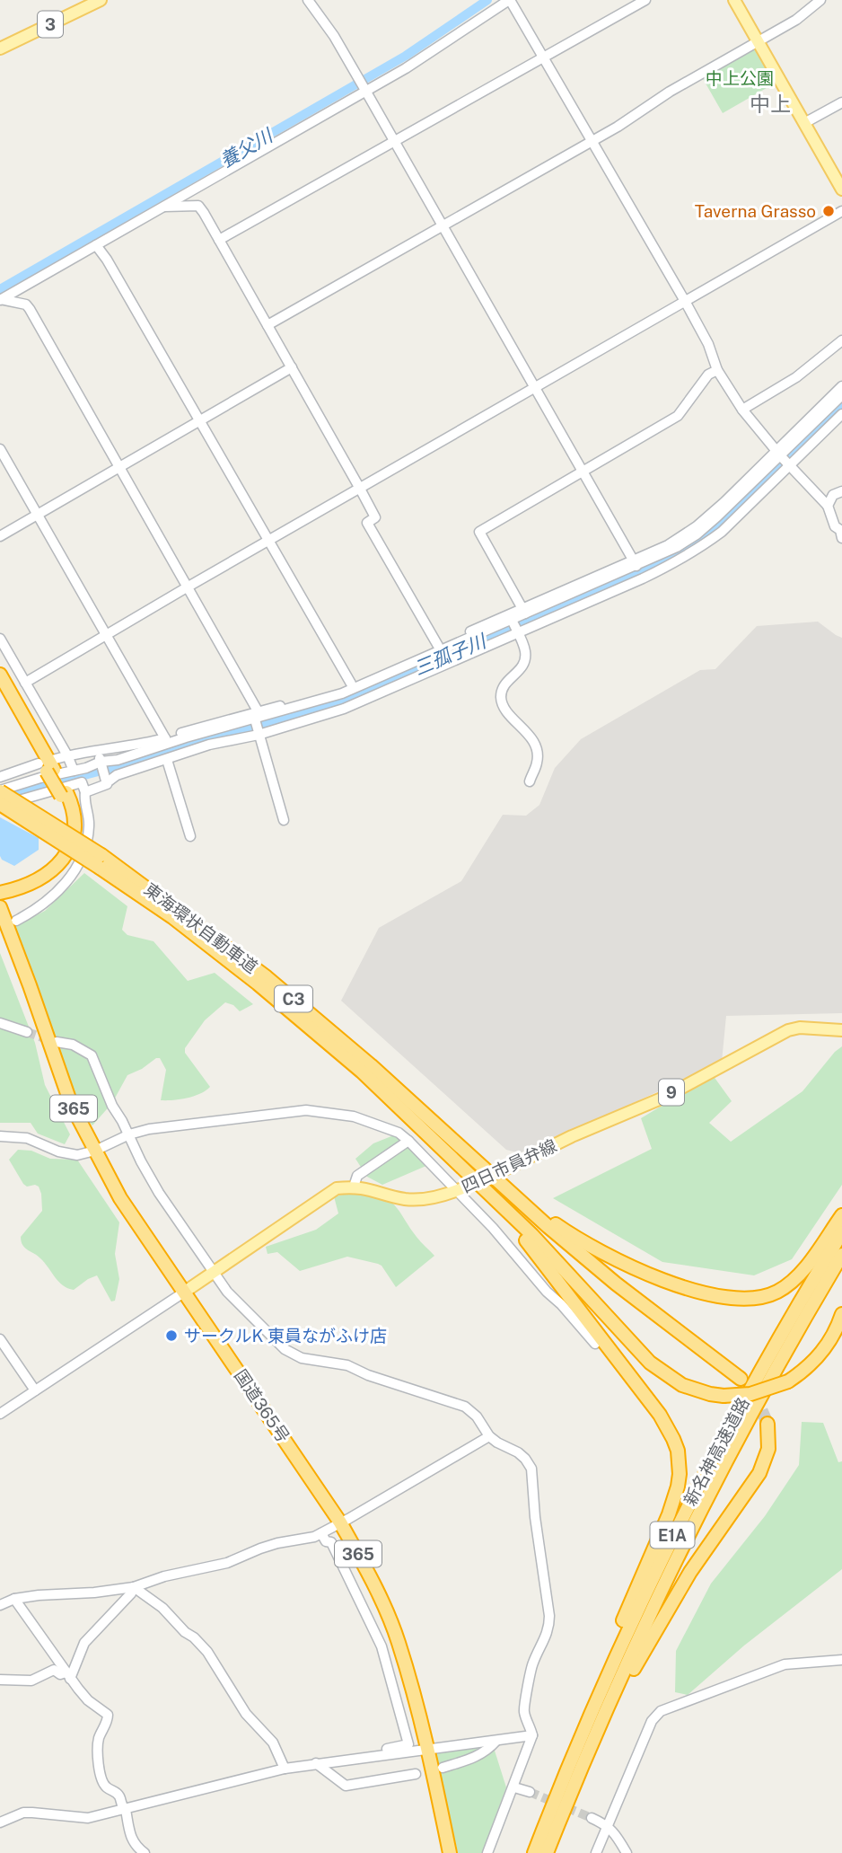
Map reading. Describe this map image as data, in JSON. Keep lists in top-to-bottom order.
{
  "streets": {
    "highway": [
      "東海環状自動車道",
      "C3",
      "365",
      "国道365号",
      "新名神高速道路",
      "E1A"
    ],
    "main road": ["3", "9", "四日市員弁線"]
  },
  "districts": ["中上"],
  "water": ["養父川", "三孤子川"],
  "parks": ["中上公園"],
  "places": ["Taverna Grasso", "サークルK 東員ながふけ店"]
}
